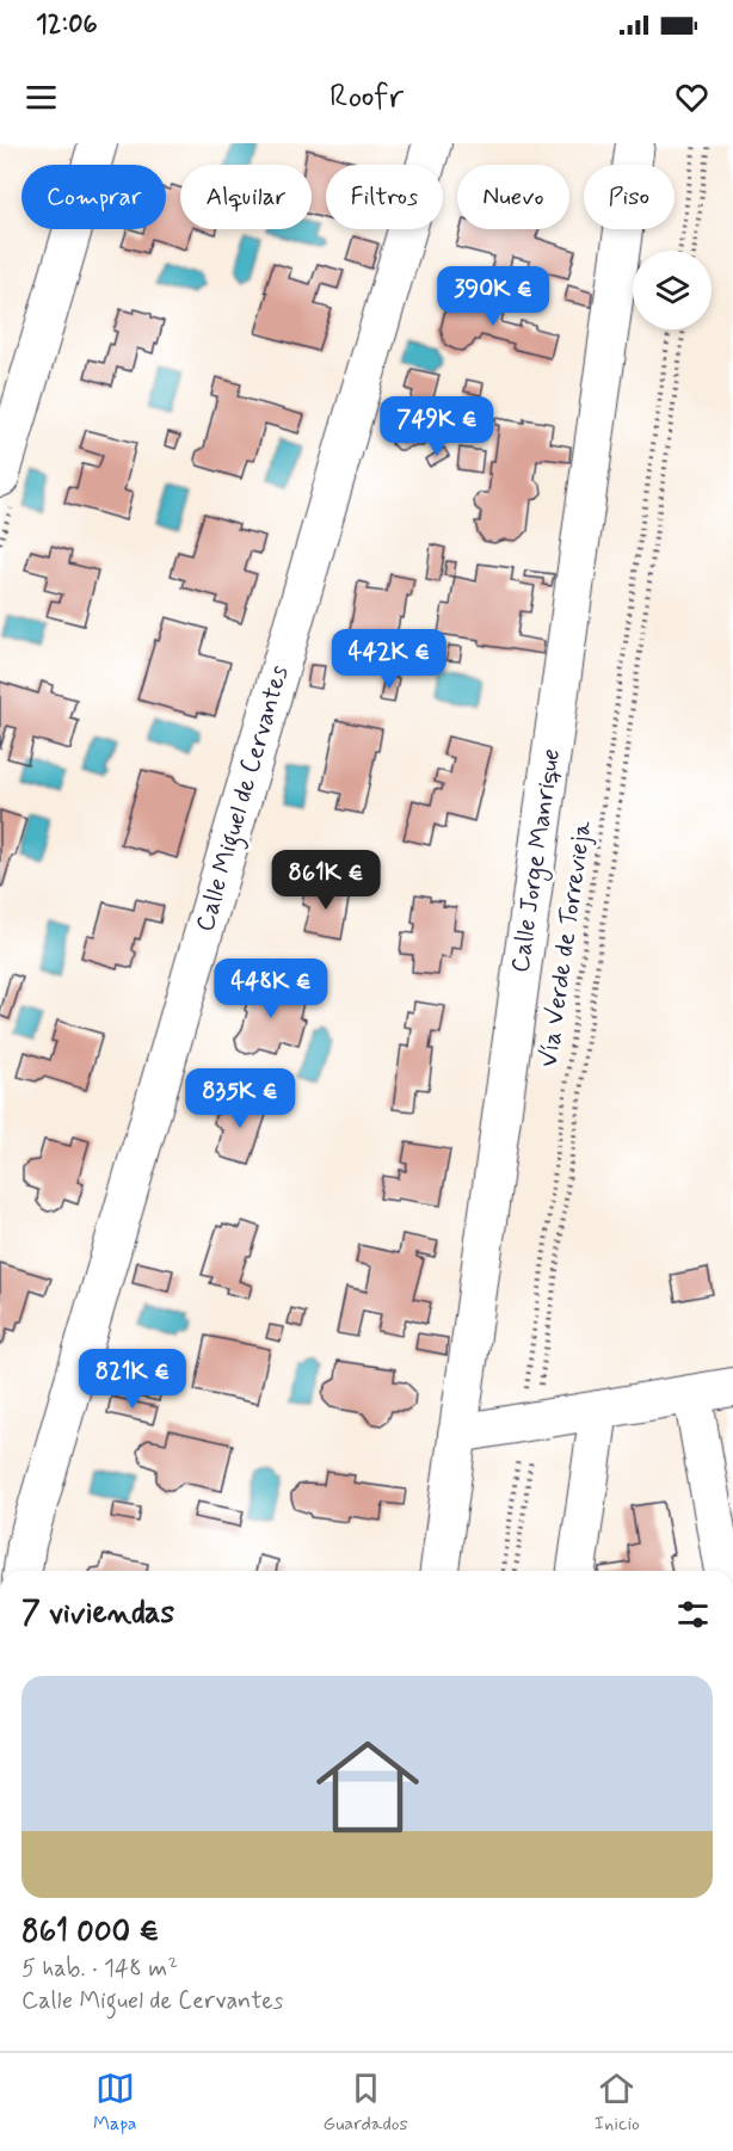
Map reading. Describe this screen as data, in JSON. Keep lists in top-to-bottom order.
{
  "streets": {
    "street": ["Calle Miguel de Cervantes", "Calle Jorge Manrique"],
    "path": ["Vía Verde de Torrevieja"]
  },
  "page": {
    "status": "12:06",
    "header": "Roofr",
    "chip": [
      "Comprar",
      "Alquilar",
      "Filtros",
      "Nuevo",
      "Piso"
    ],
    "price": [
      "390K €",
      "749K €",
      "442K €",
      "861K €",
      "448K €",
      "835K €",
      "821K €"
    ],
    "heading": "7 viviendas",
    "list": [
      {
        "name": "861 000 €",
        "note": "5 hab. · 148 m² · Calle Miguel de Cervantes"
      }
    ],
    "tabs": ["Mapa", "Guardados", "Inicio"]
  }
}
